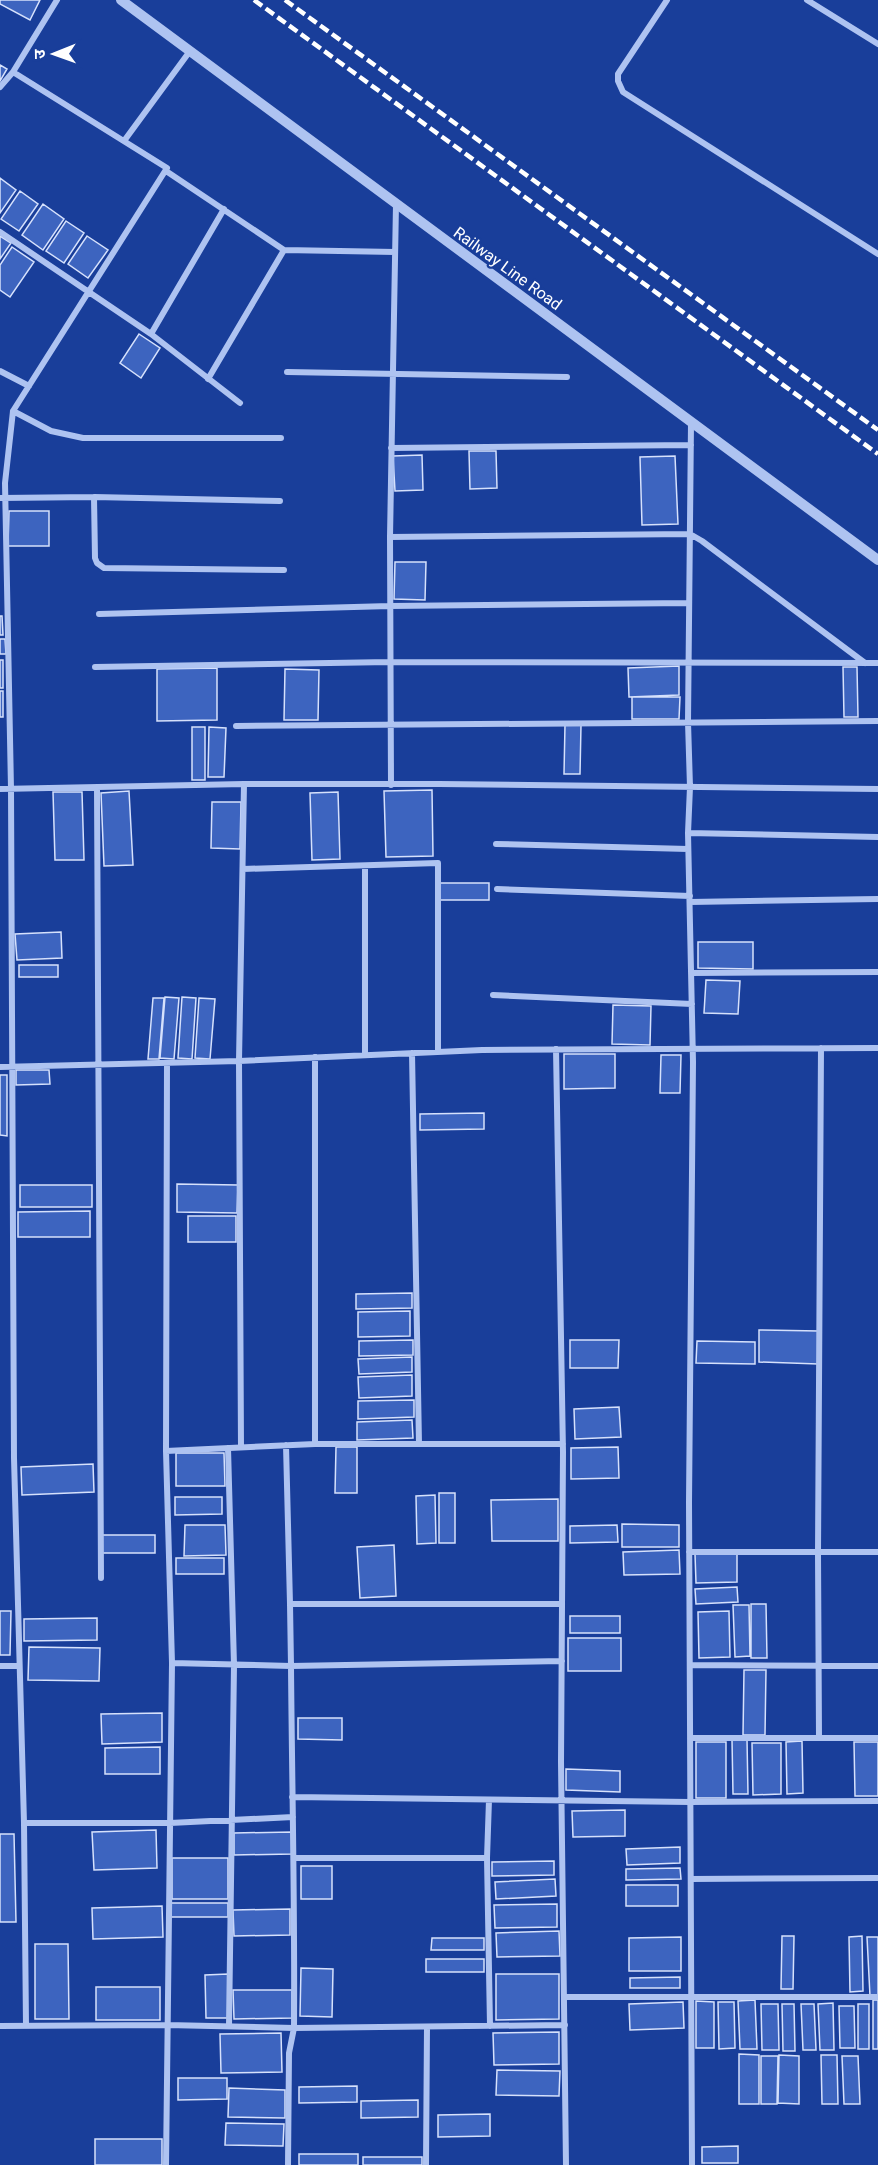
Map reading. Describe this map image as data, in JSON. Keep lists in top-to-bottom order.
{
  "streets": {
    "street": ["Railway Line Road"]
  },
  "north": "left"
}
